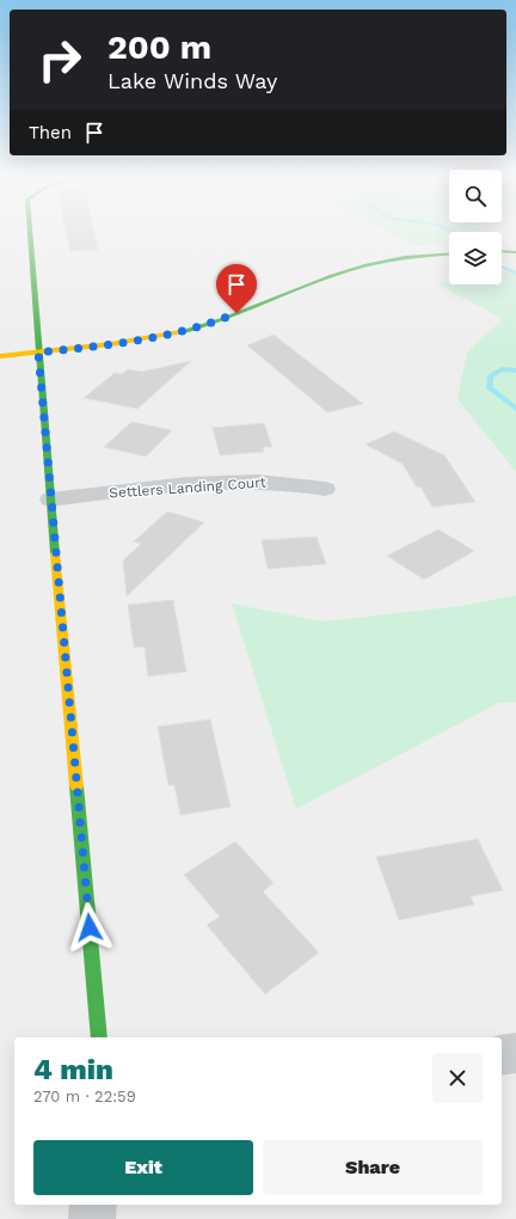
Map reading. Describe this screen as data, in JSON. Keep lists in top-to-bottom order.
{
  "streets": {
    "street": ["Settlers Landing Court"]
  },
  "page": {
    "turn": ["200 m", "Lake Winds Way"],
    "then": "Then",
    "heading": ["4 min", "270 m · 22:59"],
    "buttons": ["Exit", "Share"]
  }
}
